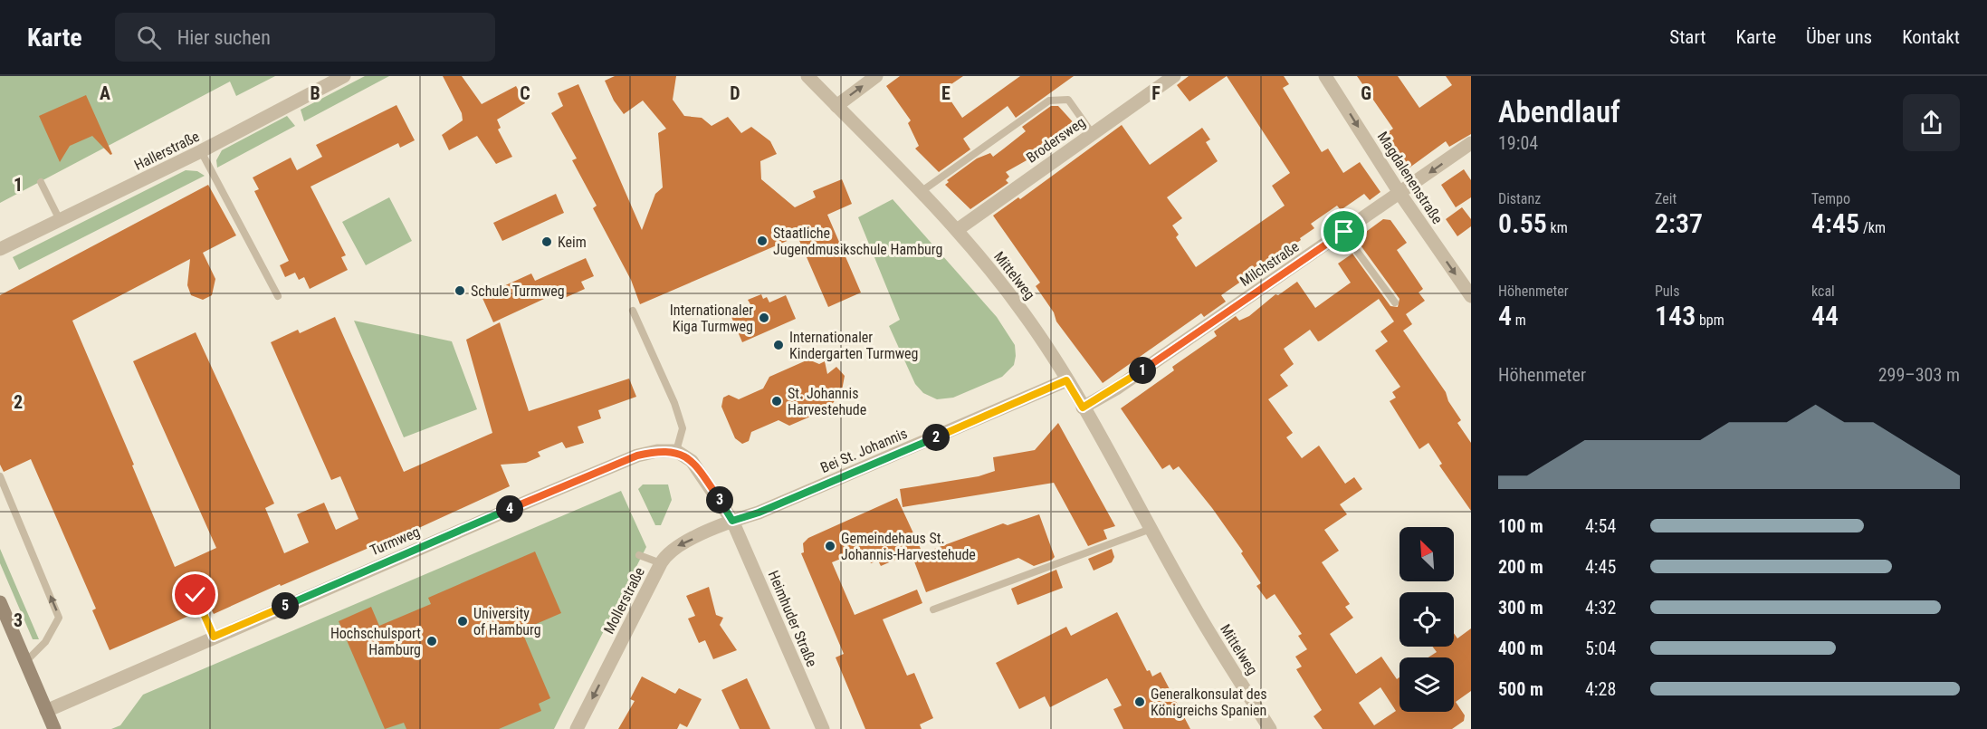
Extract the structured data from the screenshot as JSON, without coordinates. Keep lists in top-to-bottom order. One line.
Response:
{"streets":{"street":["Brodersweg","Hallerstraße","Magdalenenstraße","Milchstraße","Mittelweg","Bei St. Johannis","Turmweg","Mollerstraße","Heimhuder Straße"]},"crossings":[["Brodersweg","Mittelweg"],["Magdalenenstraße","Milchstraße"],["Milchstraße","Mittelweg"],["Mittelweg","Bei St. Johannis"],["Bei St. Johannis","Mollerstraße"],["Bei St. Johannis","Heimhuder Straße"],["Mollerstraße","Heimhuder Straße"]],"one_way":["Magdalenenstraße","Mollerstraße"],"places":["Staatliche Jugendmusikschule Hamburg","Keim","Schule Turmweg","Internationaler Kiga Turmweg","Internationaler Kindergarten Turmweg","St. Johannis Harvestehude","Gemeindehaus St. Johannis-Harvestehude","University of Hamburg","Hochschulsport Hamburg","Generalkonsulat des Königreichs Spanien"],"north":"top left","page":{"header":"Karte","search":"Hier suchen","nav":["Start","Karte","Über uns","Kontakt"],"heading":["Abendlauf","19:04"],"stats":[["Distanz","0.55 km"],["Zeit","2:37"],["Tempo","4:45 /km"],["Höhenmeter","4 m"],["Puls","143 bpm"],["kcal","44"]],"chart":["Höhenmeter","299–303 m"],"pins":["1","2","3","4","5"],"list":[{"name":"100 m","note":"4:54"},{"name":"200 m","note":"4:45"},{"name":"300 m","note":"4:32"},{"name":"400 m","note":"5:04"},{"name":"500 m","note":"4:28"}]},"grid":{"columns":["A","B","C","D","E","F","G"],"rows":["1","2","3"]}}
